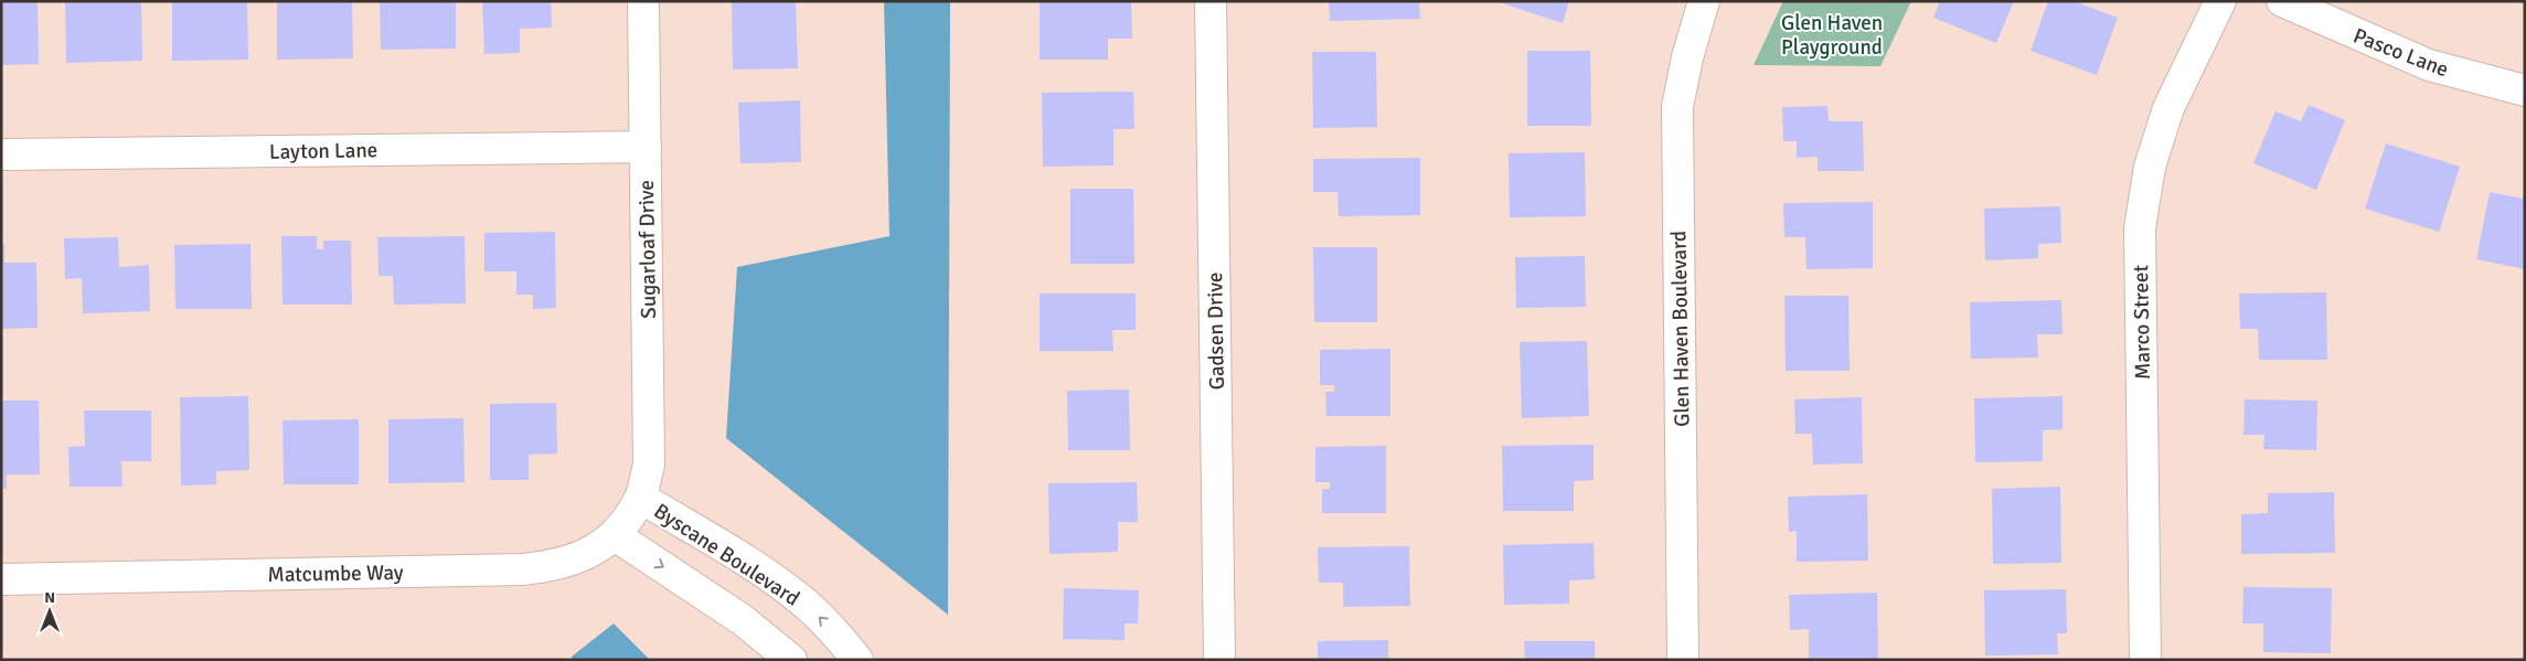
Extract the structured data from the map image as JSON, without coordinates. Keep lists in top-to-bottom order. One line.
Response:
{"streets":{"street":["Pasco Lane","Layton Lane","Sugarloaf Drive","Marco Street","Glen Haven Boulevard","Gadsen Drive","Byscane Boulevard","Matcumbe Way"]},"crossings":[["Layton Lane","Sugarloaf Drive"],["Sugarloaf Drive","Byscane Boulevard"],["Sugarloaf Drive","Matcumbe Way"],["Byscane Boulevard","Matcumbe Way"]],"parks":["Glen Haven Playground"],"north":"top"}
